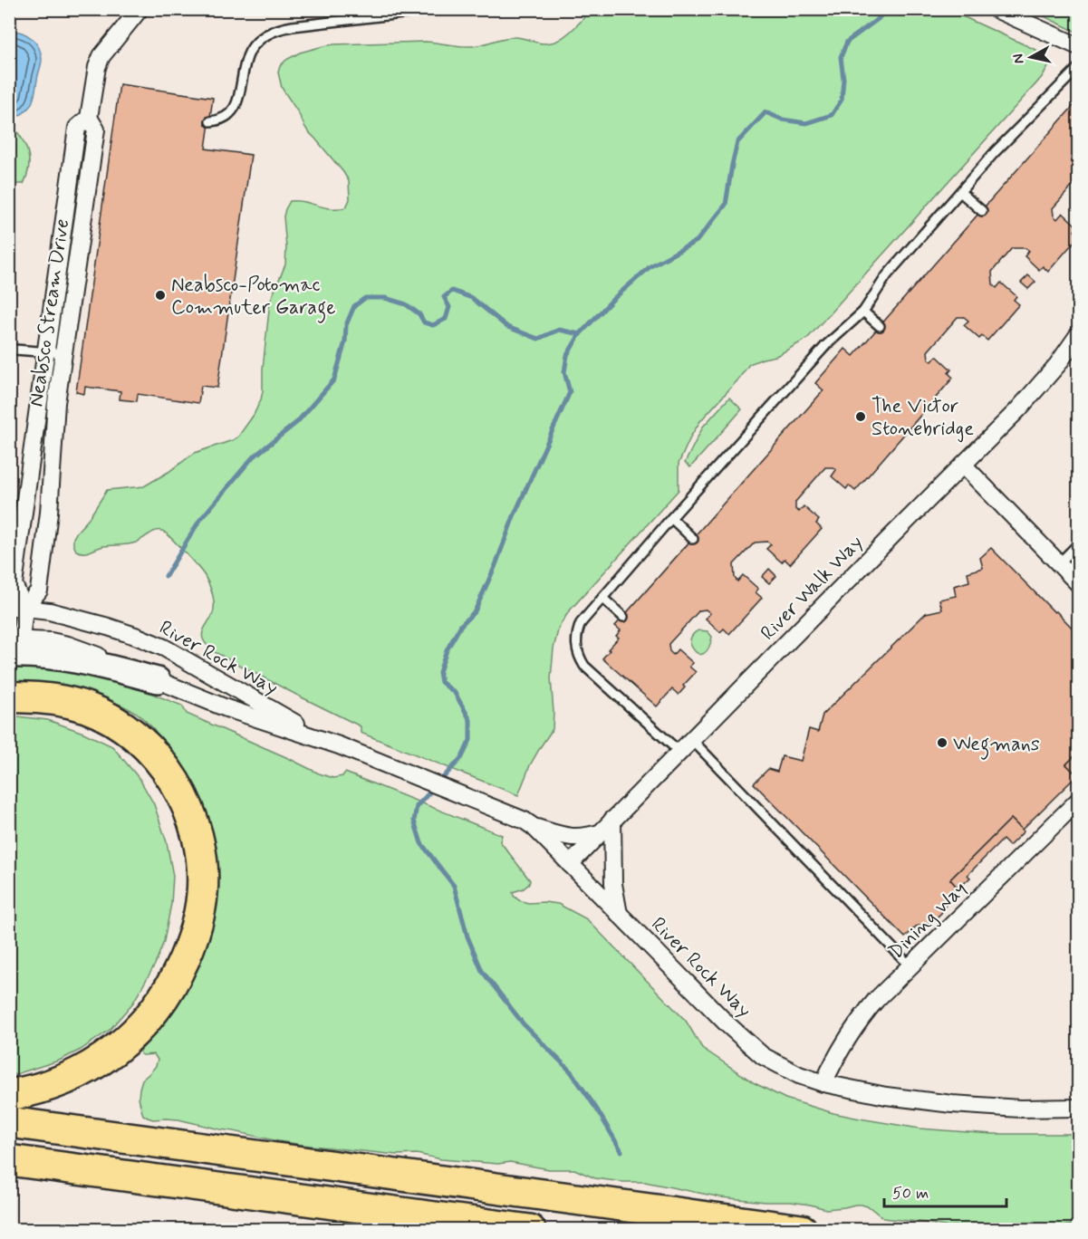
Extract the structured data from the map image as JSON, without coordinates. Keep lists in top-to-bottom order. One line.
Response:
{"streets":{"street":["Neabsco Stream Drive","River Walk Way","River Rock Way","Dining Way"]},"crossings":[["Neabsco Stream Drive","River Rock Way"],["River Walk Way","River Rock Way"],["River Rock Way","Dining Way"]],"places":["Neabsco-Potomac Commuter Garage","The Victor Stonebridge","Wegmans"],"scale_bar":"50 m","north":"left"}
